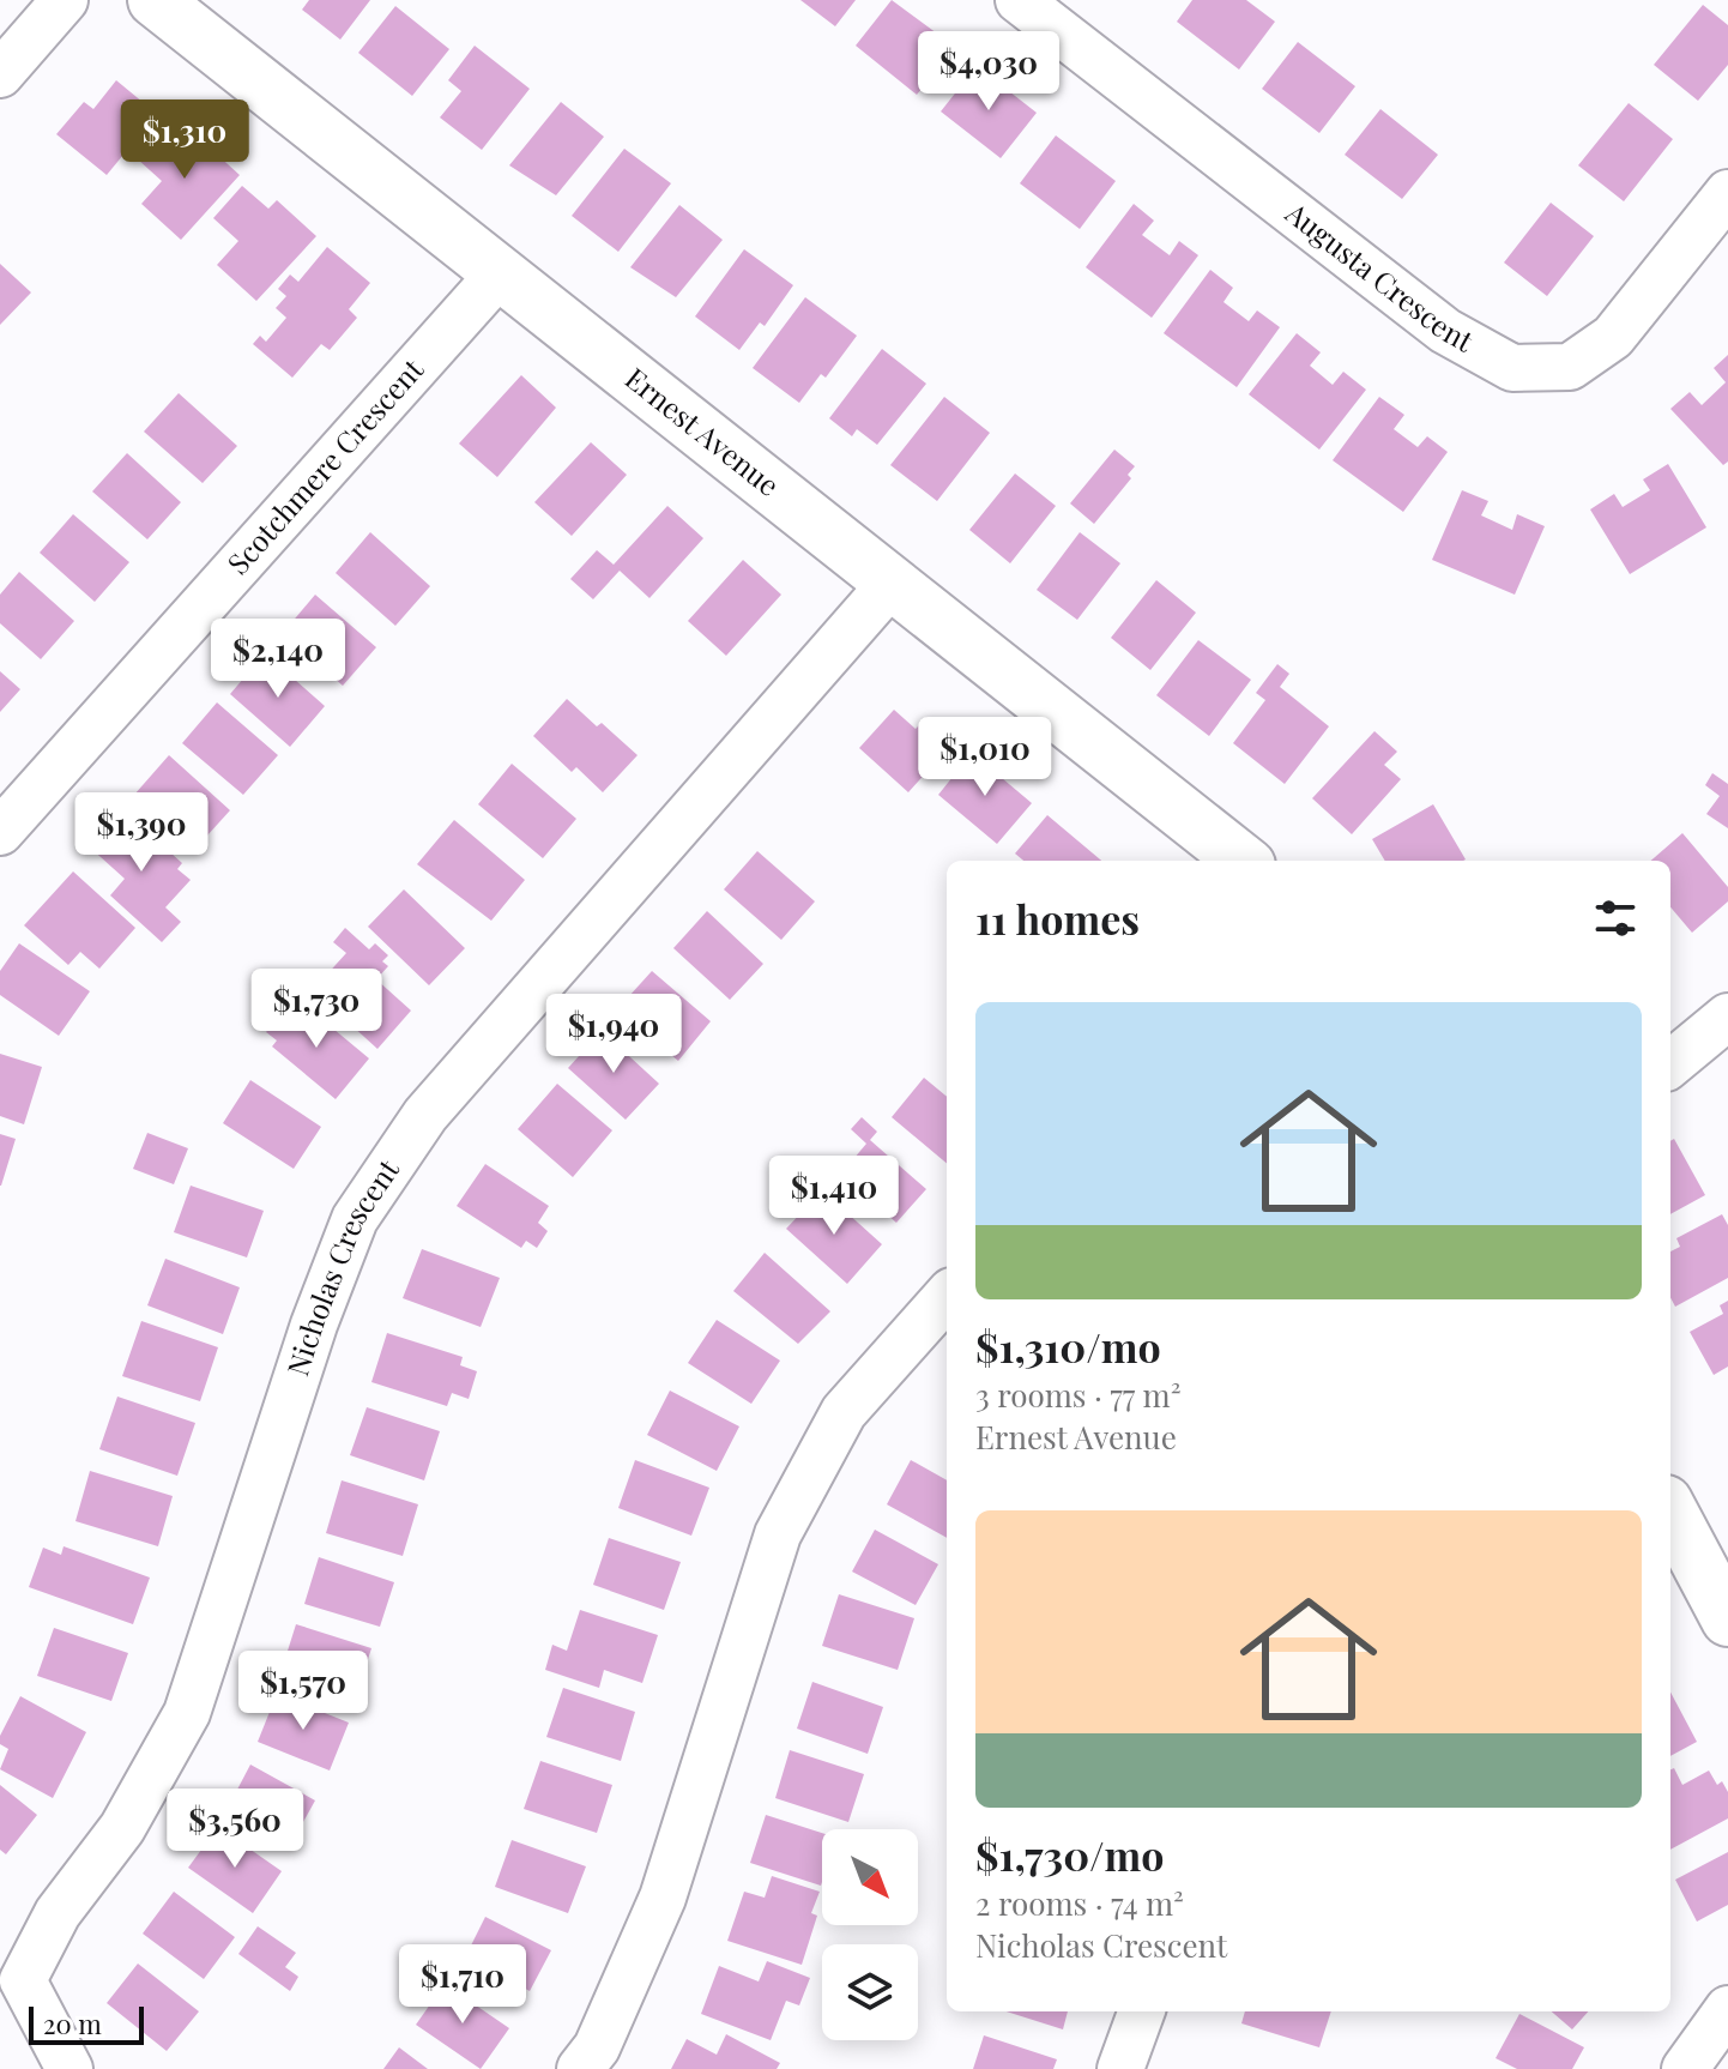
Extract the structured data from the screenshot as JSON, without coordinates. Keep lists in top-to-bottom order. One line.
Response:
{"streets":{"street":["Augusta Crescent","Ernest Avenue","Scotchmere Crescent","Nicholas Crescent"]},"crossings":[["Ernest Avenue","Scotchmere Crescent"],["Ernest Avenue","Nicholas Crescent"]],"scale_bar":"20 m","north":"bottom right","page":{"price":["$4,030","$1,310","$2,140","$1,010","$1,390","$1,730","$1,940","$1,410","$1,570","$3,560","$1,710"],"heading":"11 homes","list":[{"name":"$1,310/mo","note":"3 rooms · 77 m² · Ernest Avenue"},{"name":"$1,730/mo","note":"2 rooms · 74 m² · Nicholas Crescent"}],"scale":"20 m"}}
